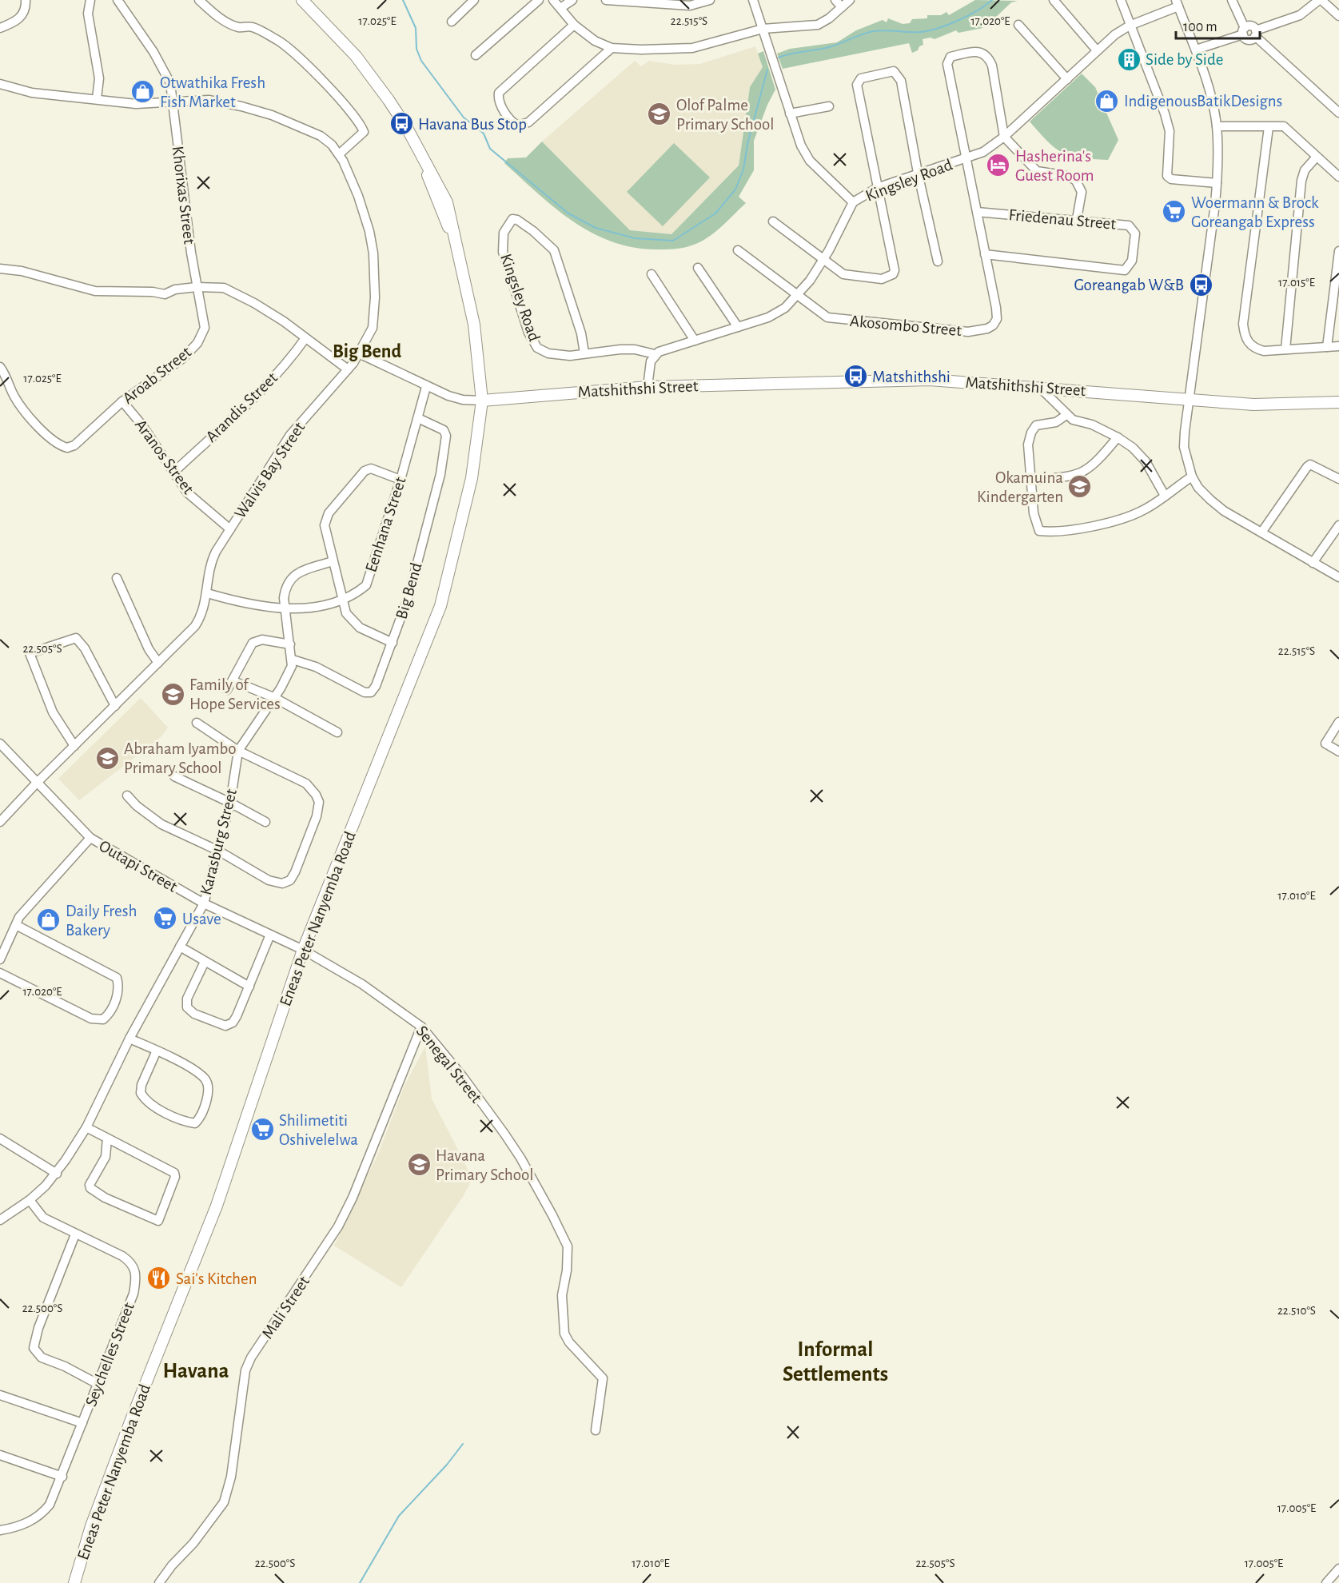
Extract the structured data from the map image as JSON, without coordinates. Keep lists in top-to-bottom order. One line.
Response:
{"streets":{"main road":["Matshithshi Street","Eneas Peter Nanyemba Road"],"street":["Kingsley Road","Khorixas Street","Friedenau Street","Akosombo Street","Aroab Street","Arandis Street","Aranos Street","Walvis Bay Street","Eenhana Street","Big Bend","Karasburg Street","Outapi Street","Senegal Street","Mali Street","Seychelles Street"]},"crossings":[["Kingsley Road","Akosombo Street"],["Khorixas Street","Aroab Street"],["Khorixas Street","Walvis Bay Street"],["Friedenau Street","Akosombo Street"],["Aroab Street","Aranos Street"],["Matshithshi Street","Eneas Peter Nanyemba Road"],["Arandis Street","Aranos Street"],["Aranos Street","Walvis Bay Street"],["Walvis Bay Street","Eenhana Street"],["Walvis Bay Street","Outapi Street"],["Eenhana Street","Big Bend"],["Big Bend","Karasburg Street"],["Karasburg Street","Outapi Street"],["Karasburg Street","Seychelles Street"],["Outapi Street","Eneas Peter Nanyemba Road"],["Outapi Street","Senegal Street"],["Eneas Peter Nanyemba Road","Senegal Street"],["Senegal Street","Mali Street"]],"districts":["Big Bend","Informal Settlements","Havana"],"places":{"building":["Side by Side"],"shop":["Otwathika Fresh Fish Market","IndigenousBatikDesigns","Daily Fresh Bakery"],"school or university":["Olof Palme Primary School","Okamuina Kindergarten","Family of Hope Services","Abraham Iyambo Primary School","Havana Primary School"],"bus stop":["Havana Bus Stop","Goreangab W&B","Matshithshi"],"hotel":["Hasherina's Guest Room"],"supermarket":["Woermann & Brock Goreangab Express","Usave","Shilimetiti Oshivelelwa"],"restaurant":["Sai's Kitchen"]},"scale_bar":"100 m","coordinates":["17.025°E","22.515°S","17.020°E","17.015°E","22.505°S","17.010°E","22.500°S","22.510°S","17.005°E"]}
